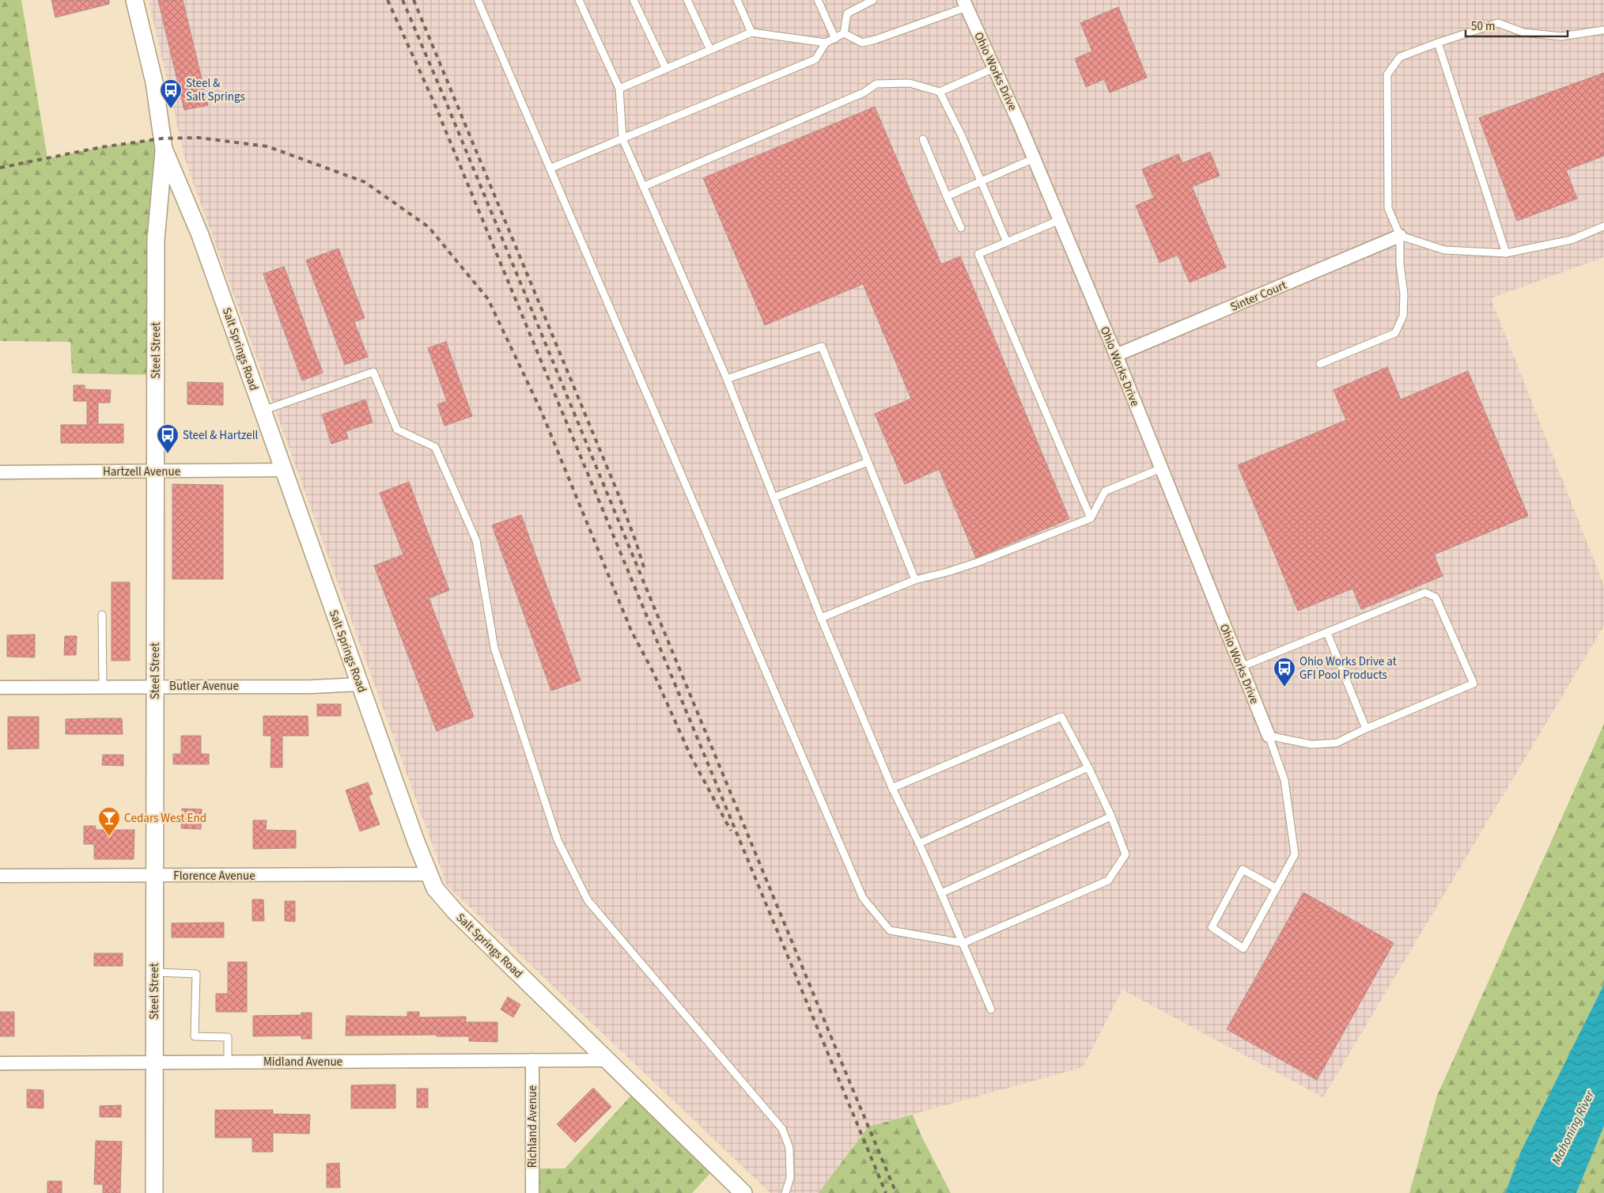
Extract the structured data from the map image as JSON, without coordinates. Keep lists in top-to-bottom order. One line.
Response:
{"streets":{"street":["Ohio Works Drive","Sinter Court","Salt Springs Road","Steel Street","Hartzell Avenue","Butler Avenue","Florence Avenue","Midland Avenue","Richland Avenue"]},"crossings":[["Ohio Works Drive","Sinter Court"],["Salt Springs Road","Steel Street"],["Salt Springs Road","Hartzell Avenue"],["Salt Springs Road","Butler Avenue"],["Salt Springs Road","Florence Avenue"],["Salt Springs Road","Midland Avenue"],["Steel Street","Hartzell Avenue"],["Steel Street","Butler Avenue"],["Steel Street","Florence Avenue"],["Steel Street","Midland Avenue"],["Midland Avenue","Richland Avenue"]],"water":["Mahoning River"],"places":{"bus stop":["Steel & Salt Springs","Steel & Hartzell","Ohio Works Drive at GFI Pool Products"],"bar":["Cedars West End"]},"scale_bar":"50 m"}
